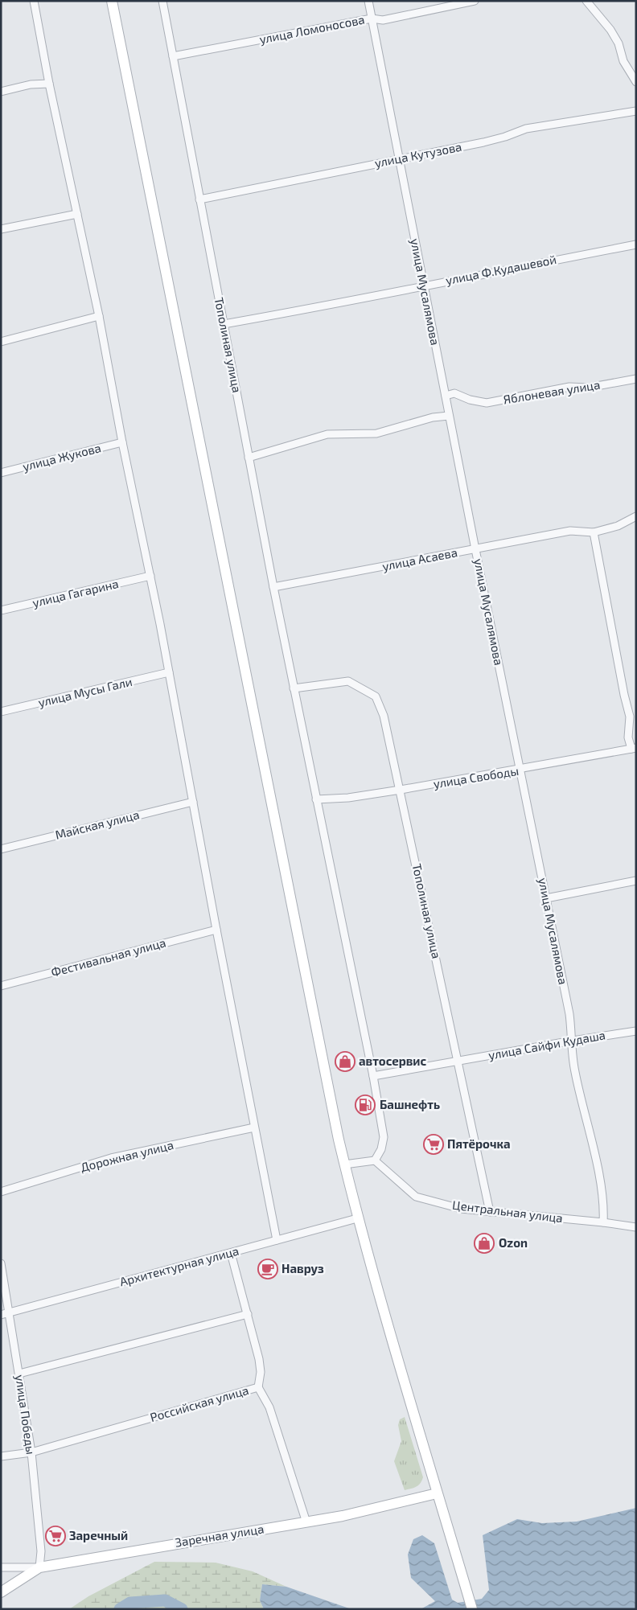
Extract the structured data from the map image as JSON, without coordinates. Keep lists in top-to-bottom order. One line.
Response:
{"streets":{"main road":["Заречная улица"],"street":["улица Ломоносова","улица Кутузова","улица Ф.Кудашевой","улица Мусалямова","Тополиная улица","Яблоневая улица","улица Жукова","улица Асаева","улица Гагарина","улица Мусы Гали","улица Свободы","Майская улица","Фестивальная улица","улица Сайфи Кудаша","Дорожная улица","Центральная улица","Архитектурная улица","Российская улица","улица Победы"]},"crossings":[["улица Ломоносова","улица Мусалямова"],["улица Ломоносова","Тополиная улица"],["улица Кутузова","улица Мусалямова"],["улица Кутузова","Тополиная улица"],["улица Ф.Кудашевой","улица Мусалямова"],["улица Ф.Кудашевой","Тополиная улица"],["улица Мусалямова","Яблоневая улица"],["улица Мусалямова","улица Асаева"],["улица Мусалямова","улица Свободы"],["улица Мусалямова","улица Сайфи Кудаша"],["улица Мусалямова","Центральная улица"],["Тополиная улица","улица Асаева"],["Тополиная улица","улица Свободы"],["Тополиная улица","улица Сайфи Кудаша"],["Тополиная улица","Центральная улица"],["Архитектурная улица","улица Победы"],["Российская улица","улица Победы"],["Российская улица","Заречная улица"],["улица Победы","Заречная улица"]],"places":{"shop":["автосервис","Ozon"],"fuel station":["Башнефть"],"supermarket":["Пятёрочка","Заречный"],"cafe":["Навруз"]}}
